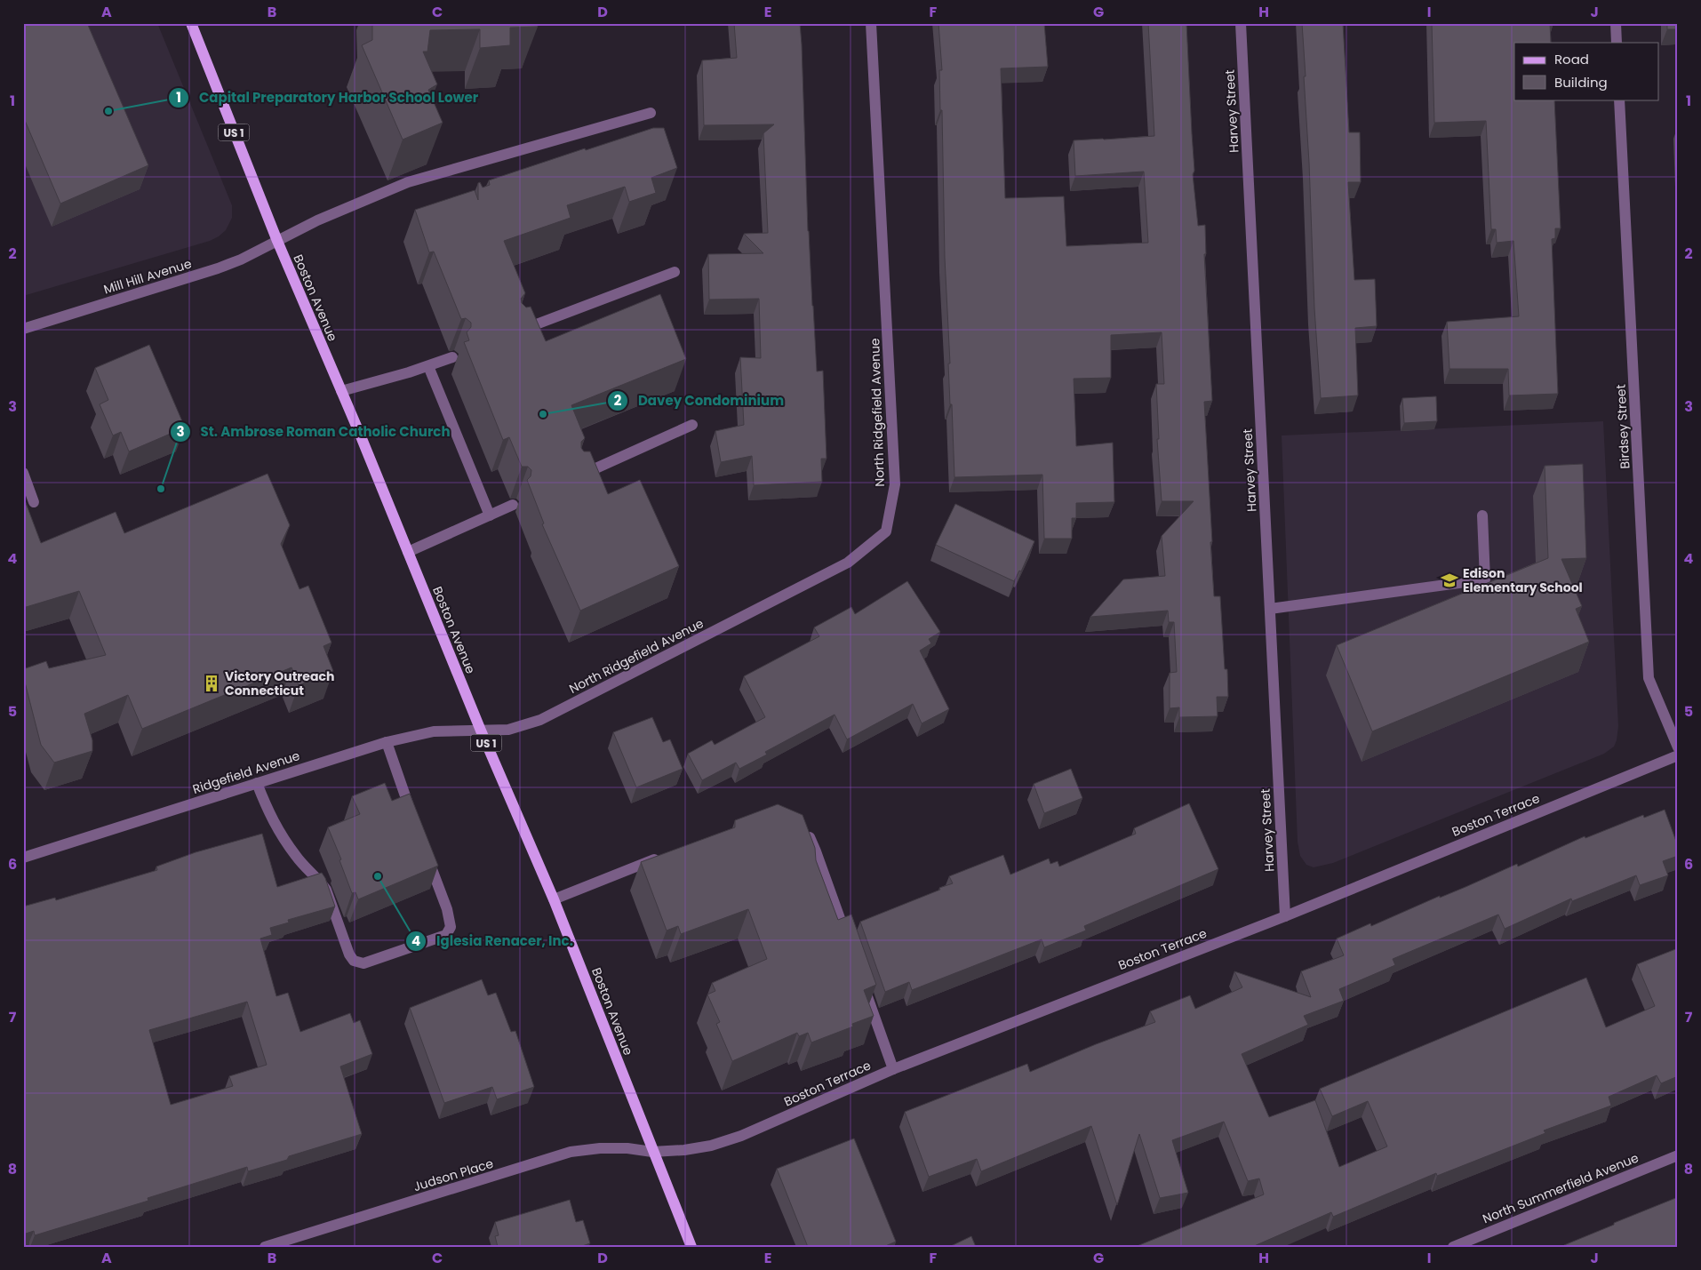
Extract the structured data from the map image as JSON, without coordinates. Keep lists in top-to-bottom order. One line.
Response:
{"streets":{"main road":["US 1","Boston Avenue"],"street":["Harvey Street","Mill Hill Avenue","North Ridgefield Avenue","Birdsey Street","Ridgefield Avenue","Boston Terrace","Judson Place","North Summerfield Avenue"]},"crossings":[["Harvey Street","Boston Terrace"],["Mill Hill Avenue","Boston Avenue"],["Boston Avenue","North Ridgefield Avenue"],["Boston Avenue","Ridgefield Avenue"],["Boston Avenue","Boston Terrace"],["Boston Avenue","Judson Place"],["North Ridgefield Avenue","Ridgefield Avenue"],["Boston Terrace","Judson Place"]],"places":{"other":["Capital Preparatory Harbor School Lower","Davey Condominium","St. Ambrose Roman Catholic Church","Iglesia Renacer, Inc."],"school or university":["Edison Elementary School"],"building":["Victory Outreach Connecticut"]},"legend":["Road","Building"],"grid":{"columns":["A","B","C","D","E","F","G","H","I","J"],"rows":["1","2","3","4","5","6","7","8"]}}
